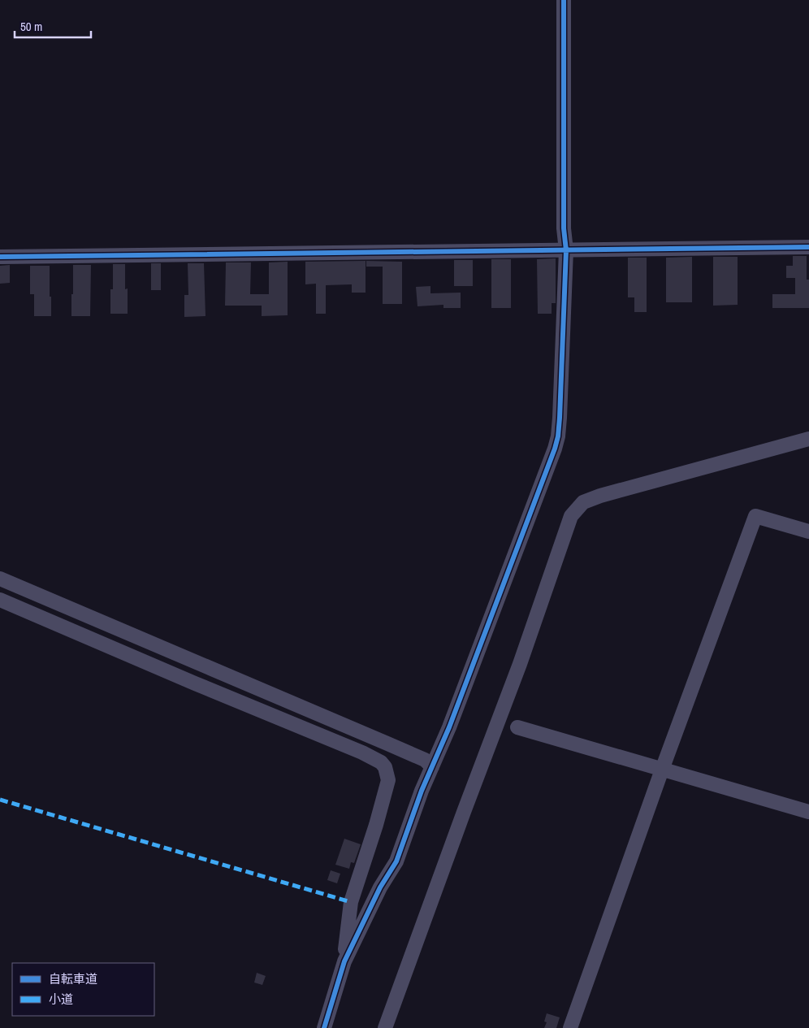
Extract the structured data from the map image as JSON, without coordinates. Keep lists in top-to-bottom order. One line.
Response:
{"legend":["自転車道","小道"],"scale_bar":"50 m"}
